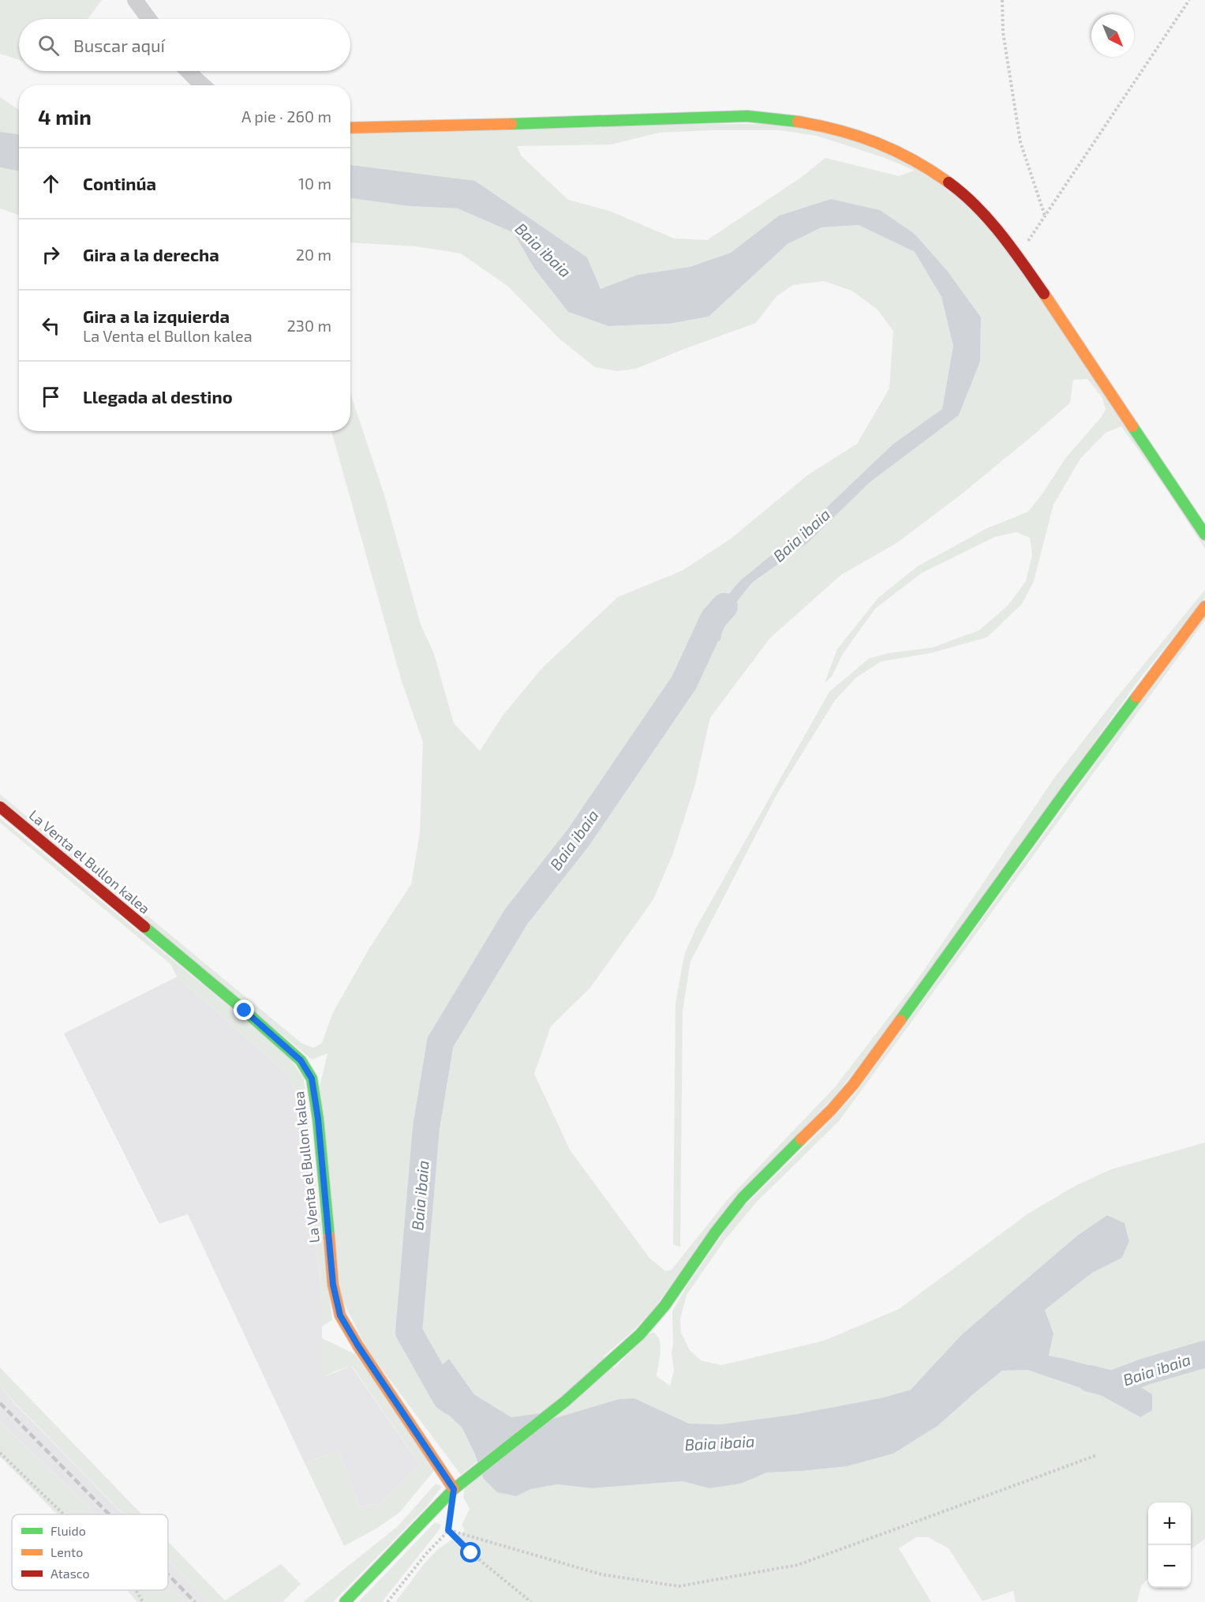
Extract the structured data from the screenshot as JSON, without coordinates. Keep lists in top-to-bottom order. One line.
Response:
{"streets":{"street":["La Venta el Bullon kalea"]},"water":["Baia ibaia"],"legend":["Fluido","Lento","Atasco"],"north":"bottom right","page":{"search":"Buscar aquí","heading":["4 min","A pie · 260 m"],"list":[["Continúa","10 m"],["Gira a la derecha","20 m"],["Gira a la izquierda","La Venta el Bullon kalea","230 m"],"Llegada al destino"],"map_buttons":["+","−"]}}
